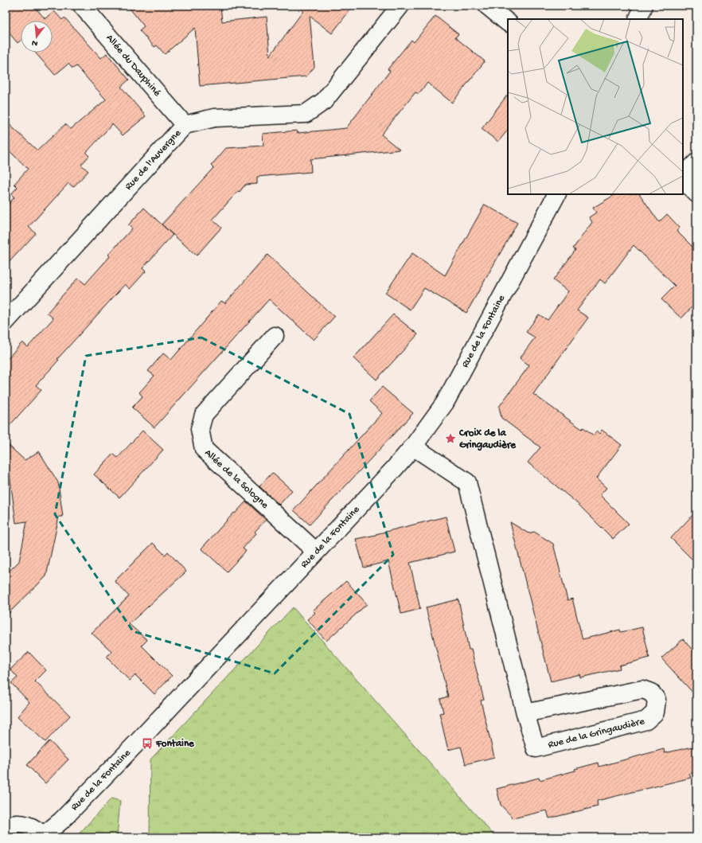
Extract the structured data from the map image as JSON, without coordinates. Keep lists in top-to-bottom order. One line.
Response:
{"streets":{"street":["Allée du Dauphiné","Rue de l'Auvergne","Rue de la Fontaine","Allée de la Sologne","Rue de la Gringaudière"]},"crossings":[["Allée du Dauphiné","Rue de l'Auvergne"],["Rue de la Fontaine","Allée de la Sologne"],["Rue de la Fontaine","Rue de la Gringaudière"]],"places":{"place":["Croix de la Gringaudière"],"bus stop":["Fontaine"]},"north":"bottom"}
